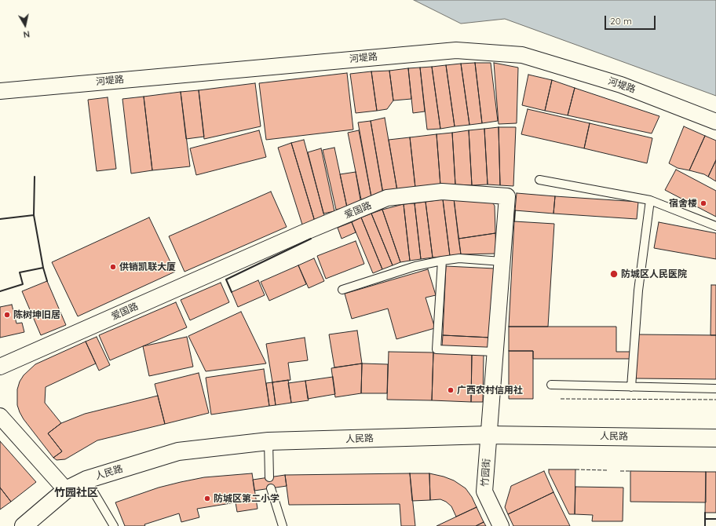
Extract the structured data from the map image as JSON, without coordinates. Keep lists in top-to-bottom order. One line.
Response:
{"streets":{"main road":["人民路"],"street":["河堤路","爱国路","竹园街"]},"crossings":[["爱国路","人民路"],["爱国路","竹园街"],["人民路","竹园街"]],"districts":["竹园社区"],"places":["宿舍楼","供销凯联大厦","防城区人民医院","陈树坤旧居","广西农村信用社","防城区第二小学"],"scale_bar":"20 m","north":"bottom"}
